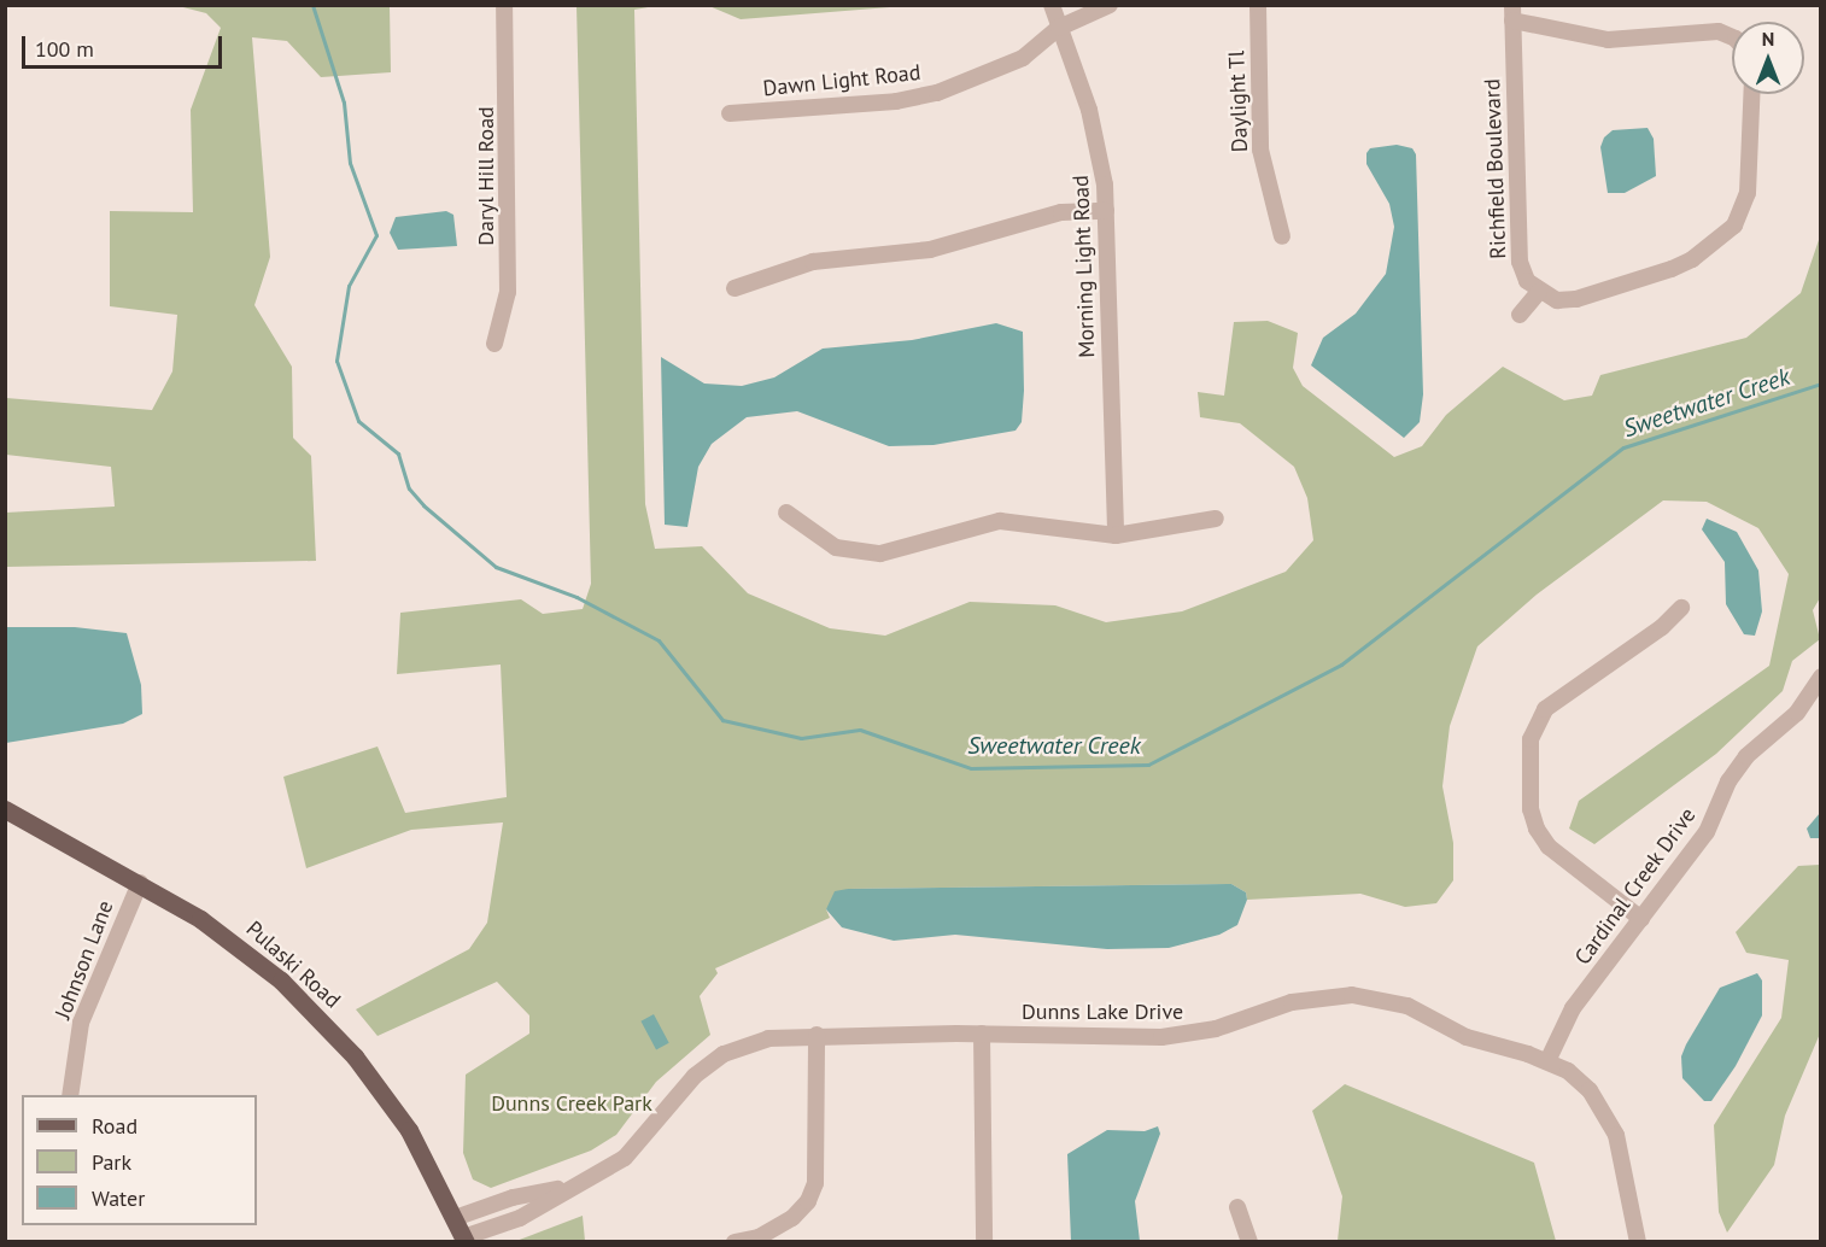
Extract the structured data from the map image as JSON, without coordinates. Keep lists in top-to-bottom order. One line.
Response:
{"streets":{"main road":["Pulaski Road"],"street":["Dawn Light Road","Daylight Tl","Richfield Boulevard","Daryl Hill Road","Morning Light Road","Cardinal Creek Drive","Johnson Lane","Dunns Lake Drive"]},"crossings":[["Dawn Light Road","Morning Light Road"],["Cardinal Creek Drive","Dunns Lake Drive"],["Johnson Lane","Pulaski Road"]],"water":["Sweetwater Creek"],"parks":["Dunns Creek Park"],"legend":["Road","Park","Water"],"scale_bar":"100 m","north":"top"}
